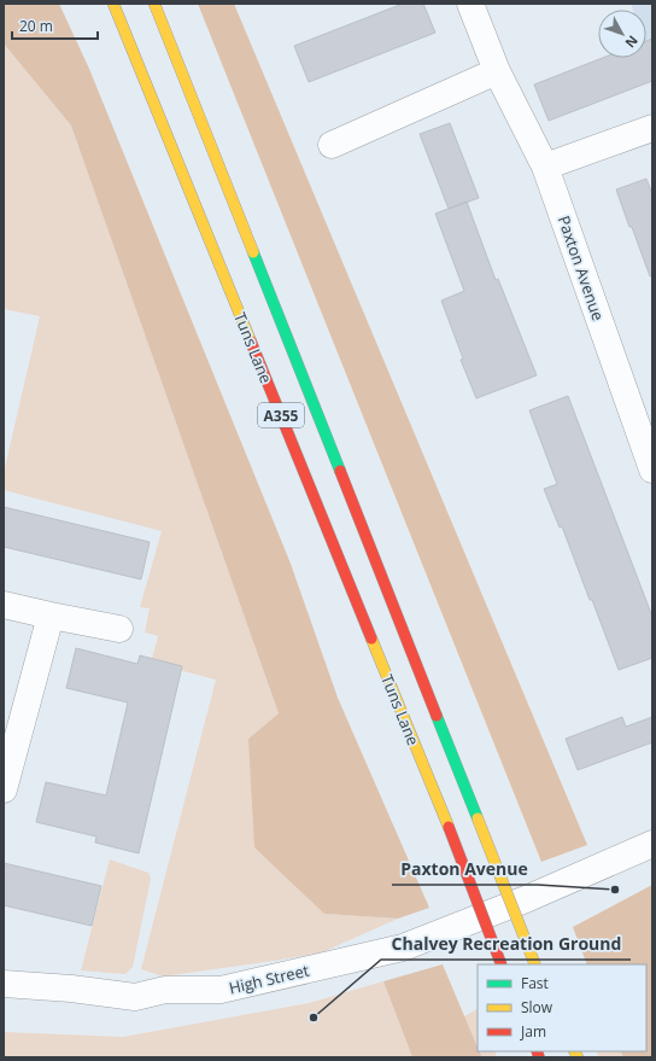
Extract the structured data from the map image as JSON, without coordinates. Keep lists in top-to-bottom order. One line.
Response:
{"streets":{"main road":["Tuns Lane","A355"],"street":["Paxton Avenue","High Street"]},"places":["Paxton Avenue","Chalvey Recreation Ground"],"legend":["Fast","Slow","Jam"],"scale_bar":"20 m","north":"bottom right"}
